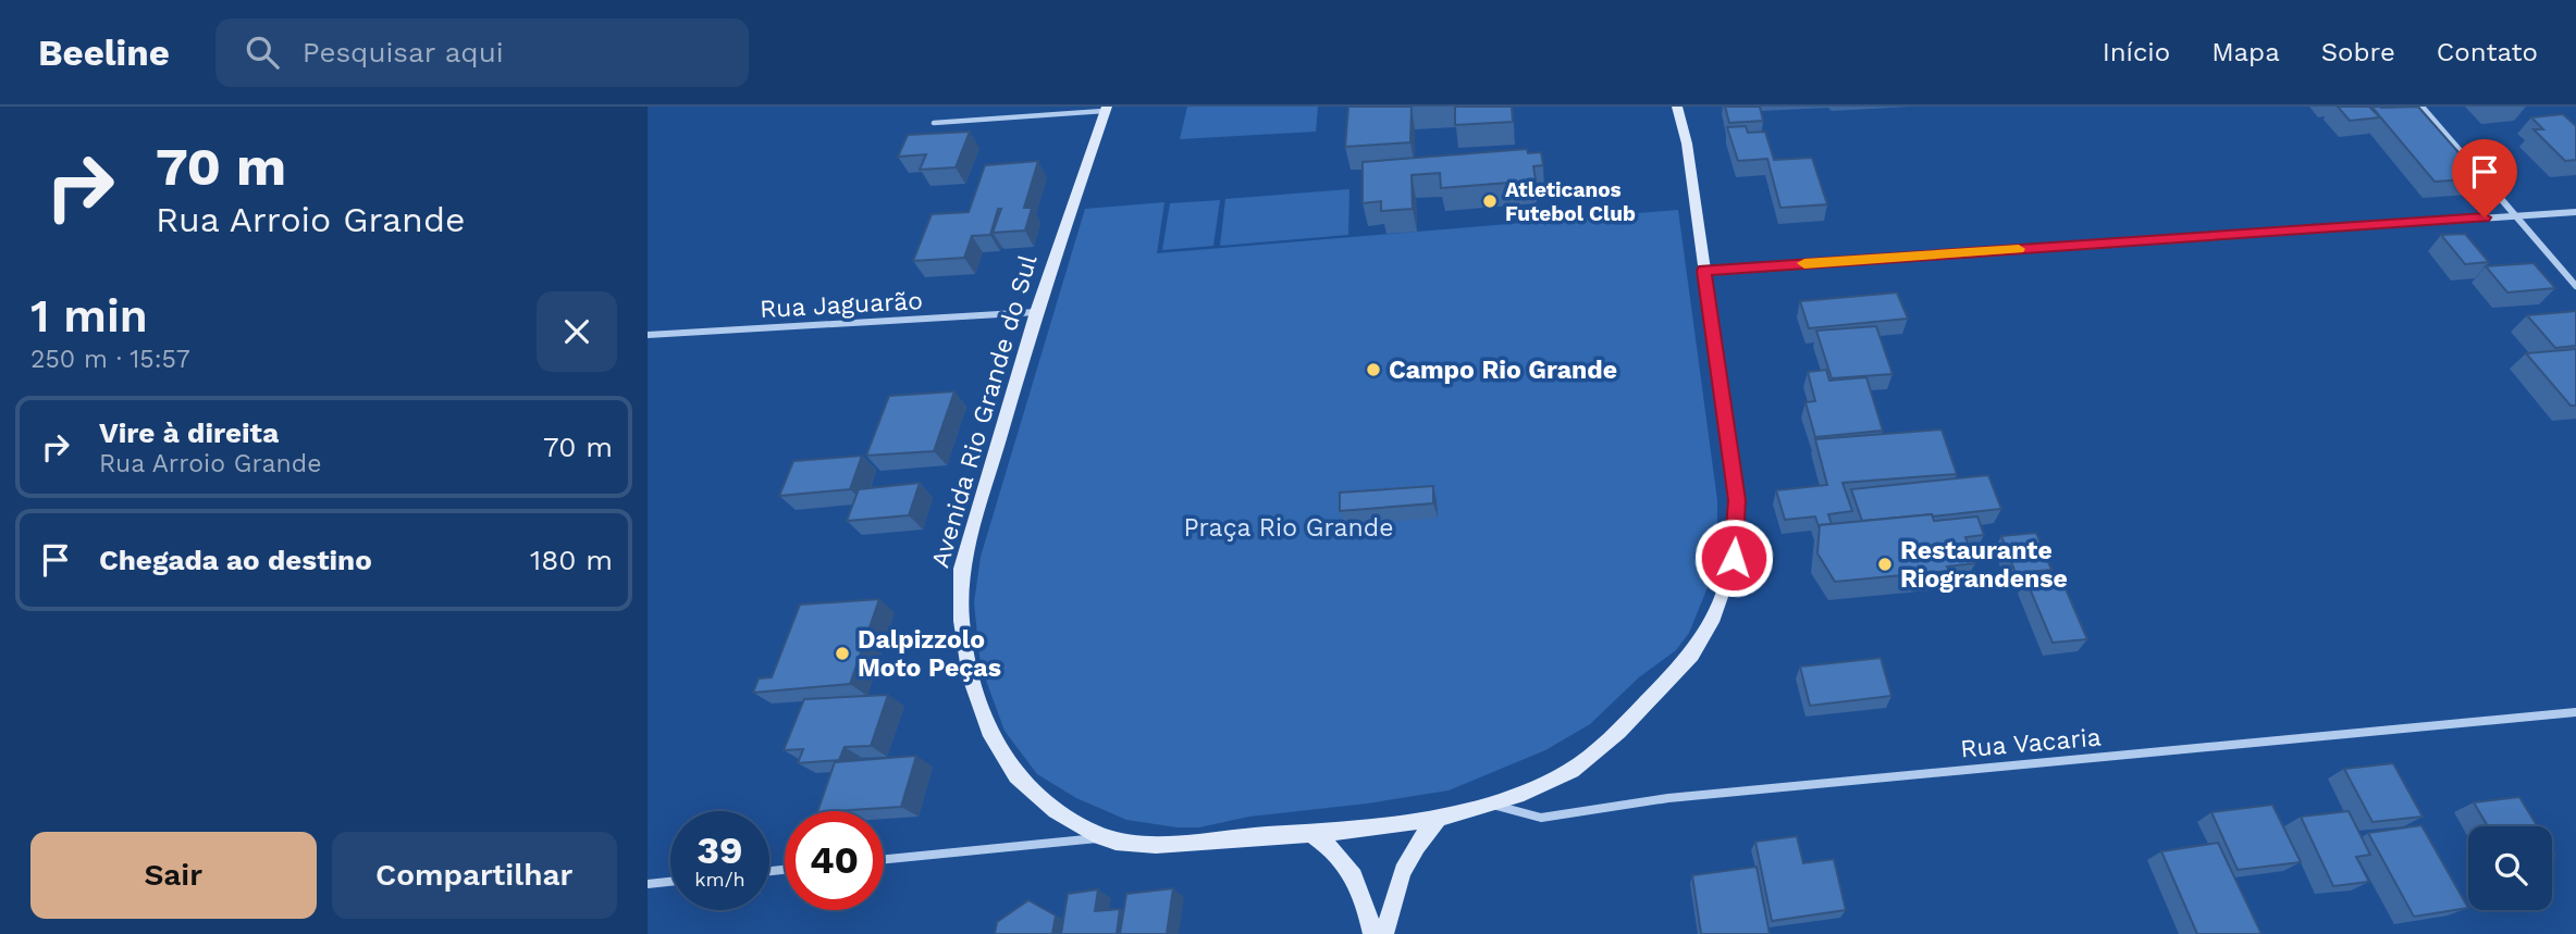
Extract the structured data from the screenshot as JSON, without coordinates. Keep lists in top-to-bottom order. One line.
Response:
{"streets":{"street":["Rua Jaguarão","Avenida Rio Grande do Sul","Rua Vacaria"]},"crossings":[["Rua Jaguarão","Avenida Rio Grande do Sul"],["Avenida Rio Grande do Sul","Rua Vacaria"]],"parks":["Praça Rio Grande"],"places":["Atleticanos Futebol Club","Campo Rio Grande","Restaurante Riograndense","Dalpizzolo Moto Peças"],"page":{"header":"Beeline","search":"Pesquisar aqui","nav":["Início","Mapa","Sobre","Contato"],"turn":["70 m","Rua Arroio Grande"],"heading":["1 min","250 m · 15:57"],"list":[{"name":"Vire à direita","note":"Rua Arroio Grande","value":"70 m"},{"name":"Chegada ao destino","value":"180 m"}],"speed":"39 km/h","limit":"40","buttons":["Sair","Compartilhar"]}}
